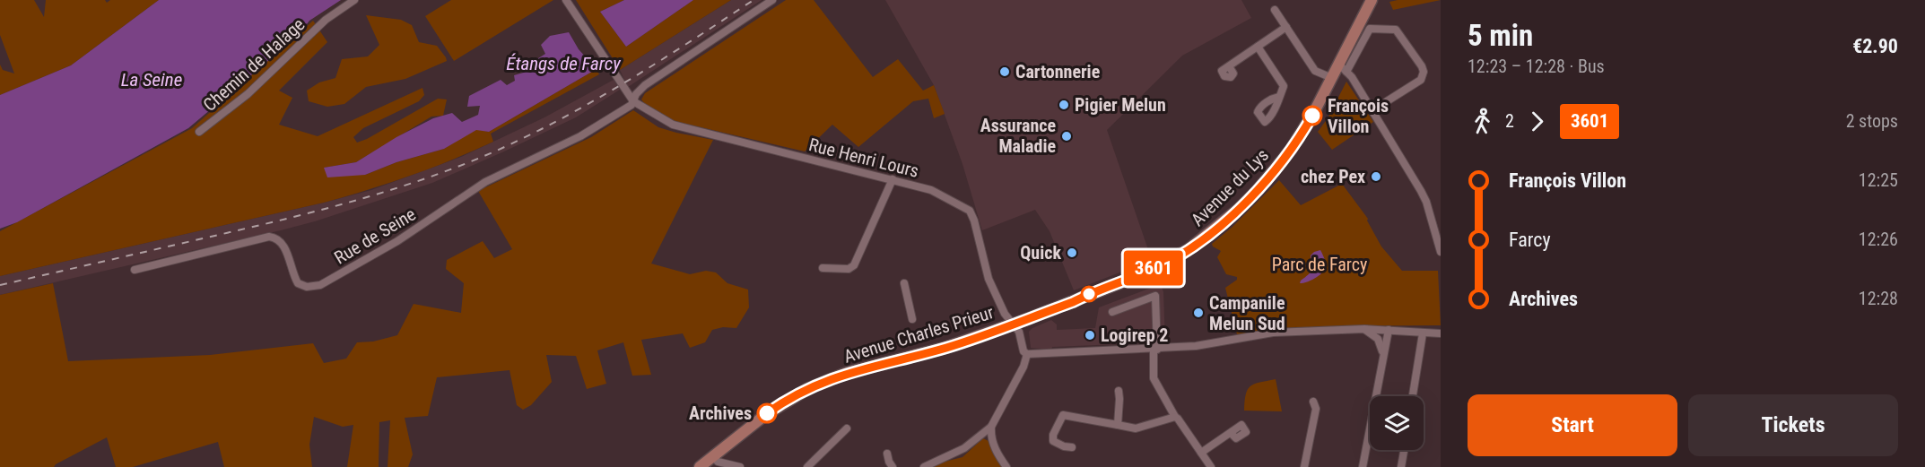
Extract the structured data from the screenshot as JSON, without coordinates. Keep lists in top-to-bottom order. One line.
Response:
{"streets":{"main road":["Avenue du Lys","Avenue Charles Prieur"],"street":["Chemin de Halage","Rue Henri Lours","Rue de Seine"]},"crossings":[["Rue Henri Lours","Avenue du Lys"],["Rue Henri Lours","Rue de Seine"],["Rue Henri Lours","Avenue Charles Prieur"],["Avenue du Lys","Avenue Charles Prieur"]],"water":["Étangs de Farcy","La Seine"],"parks":["Parc de Farcy"],"places":["Cartonnerie","Pigier Melun","François Villon","Assurance Maladie","chez Pex","Quick","Campanile Melun Sud","Logirep 2","Archives"],"lines":["bus line 3601"],"page":{"on_map":"3601","heading":["5 min","12:23 – 12:28 · Bus","€2.90"],"legs":["2","3601","2 stops"],"list":[{"name":"François Villon","value":"12:25"},{"name":"Farcy","value":"12:26"},{"name":"Archives","value":"12:28"}],"buttons":["Start","Tickets"]}}
